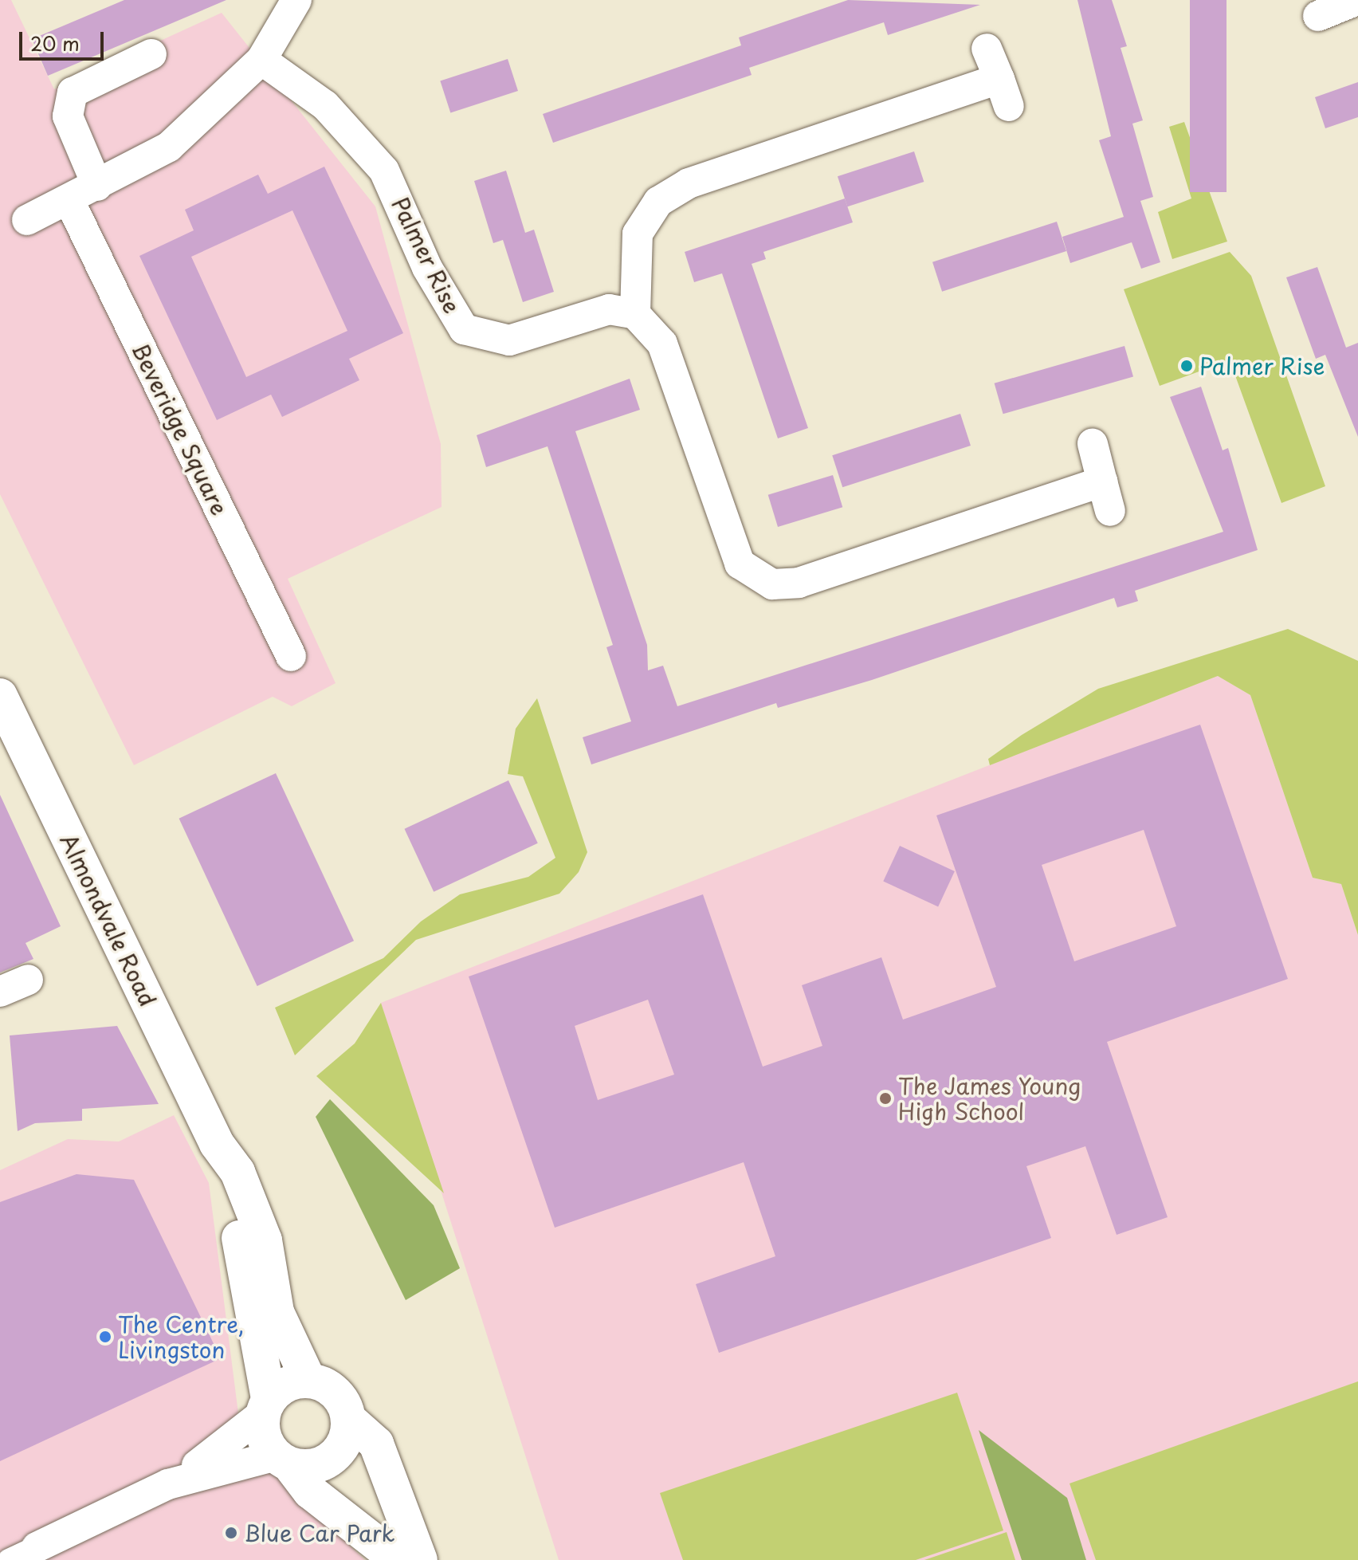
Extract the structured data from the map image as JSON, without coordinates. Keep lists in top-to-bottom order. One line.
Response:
{"streets":{"street":["Palmer Rise","Beveridge Square","Almondvale Road"]},"places":["Palmer Rise","The James Young High School","The Centre, Livingston","Blue Car Park"],"scale_bar":"20 m"}
